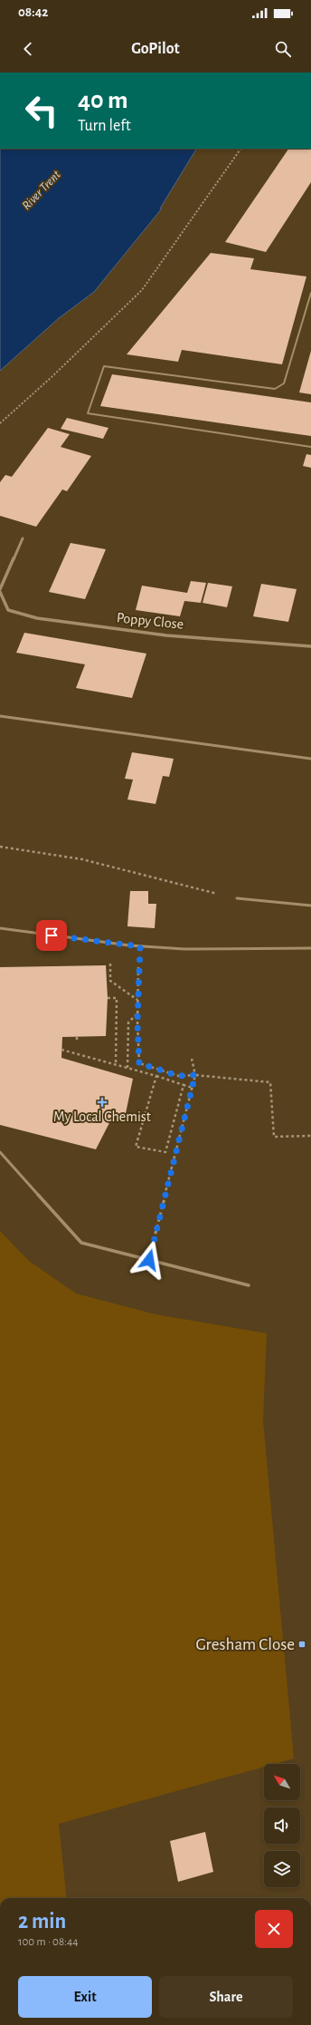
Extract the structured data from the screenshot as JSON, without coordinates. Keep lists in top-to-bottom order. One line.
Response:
{"streets":{"street":["Poppy Close"]},"water":["River Trent"],"places":{"health":["My Local Chemist"],"transit":["Gresham Close"]},"north":"top left","page":{"status":"08:42","header":"GoPilot","turn":["40 m","Turn left"],"heading":["2 min","100 m · 08:44"],"buttons":["Exit","Share"]}}
